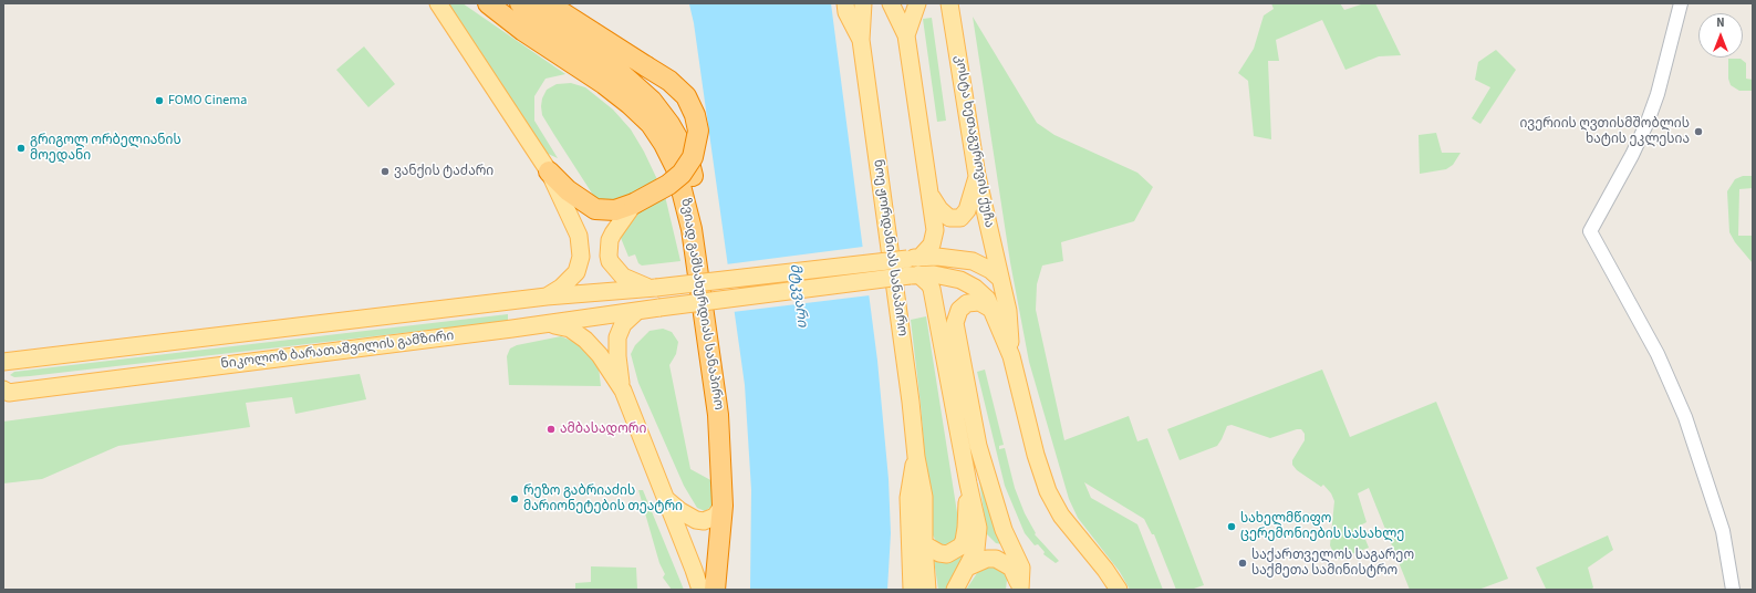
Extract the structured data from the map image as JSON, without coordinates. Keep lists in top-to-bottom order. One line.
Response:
{"streets":{"highway":["ზვიად გამსახურდიას სანაპირო"],"main road":["კოსტა ხეთაგუროვის ქუჩა","ნოე ჟორდანიას სანაპირო","ნიკოლოზ ბარათაშვილის გამზირი"]},"crossings":[["კოსტა ხეთაგუროვის ქუჩა","ნიკოლოზ ბარათაშვილის გამზირი"]],"water":["მტკვარი"],"places":["FOMO Cinema","ივერიის ღვთისმშობლის ხატის ეკლესია","გრიგოლ ორბელიანის მოედანი","ვანქის ტაძარი","ამბასადორი","რეზო გაბრიაძის მარიონეტების თეატრი","სახელმწიფო ცერემონიების სასახლე","საქართველოს საგარეო საქმეთა სამინისტრო"],"north":"top"}
